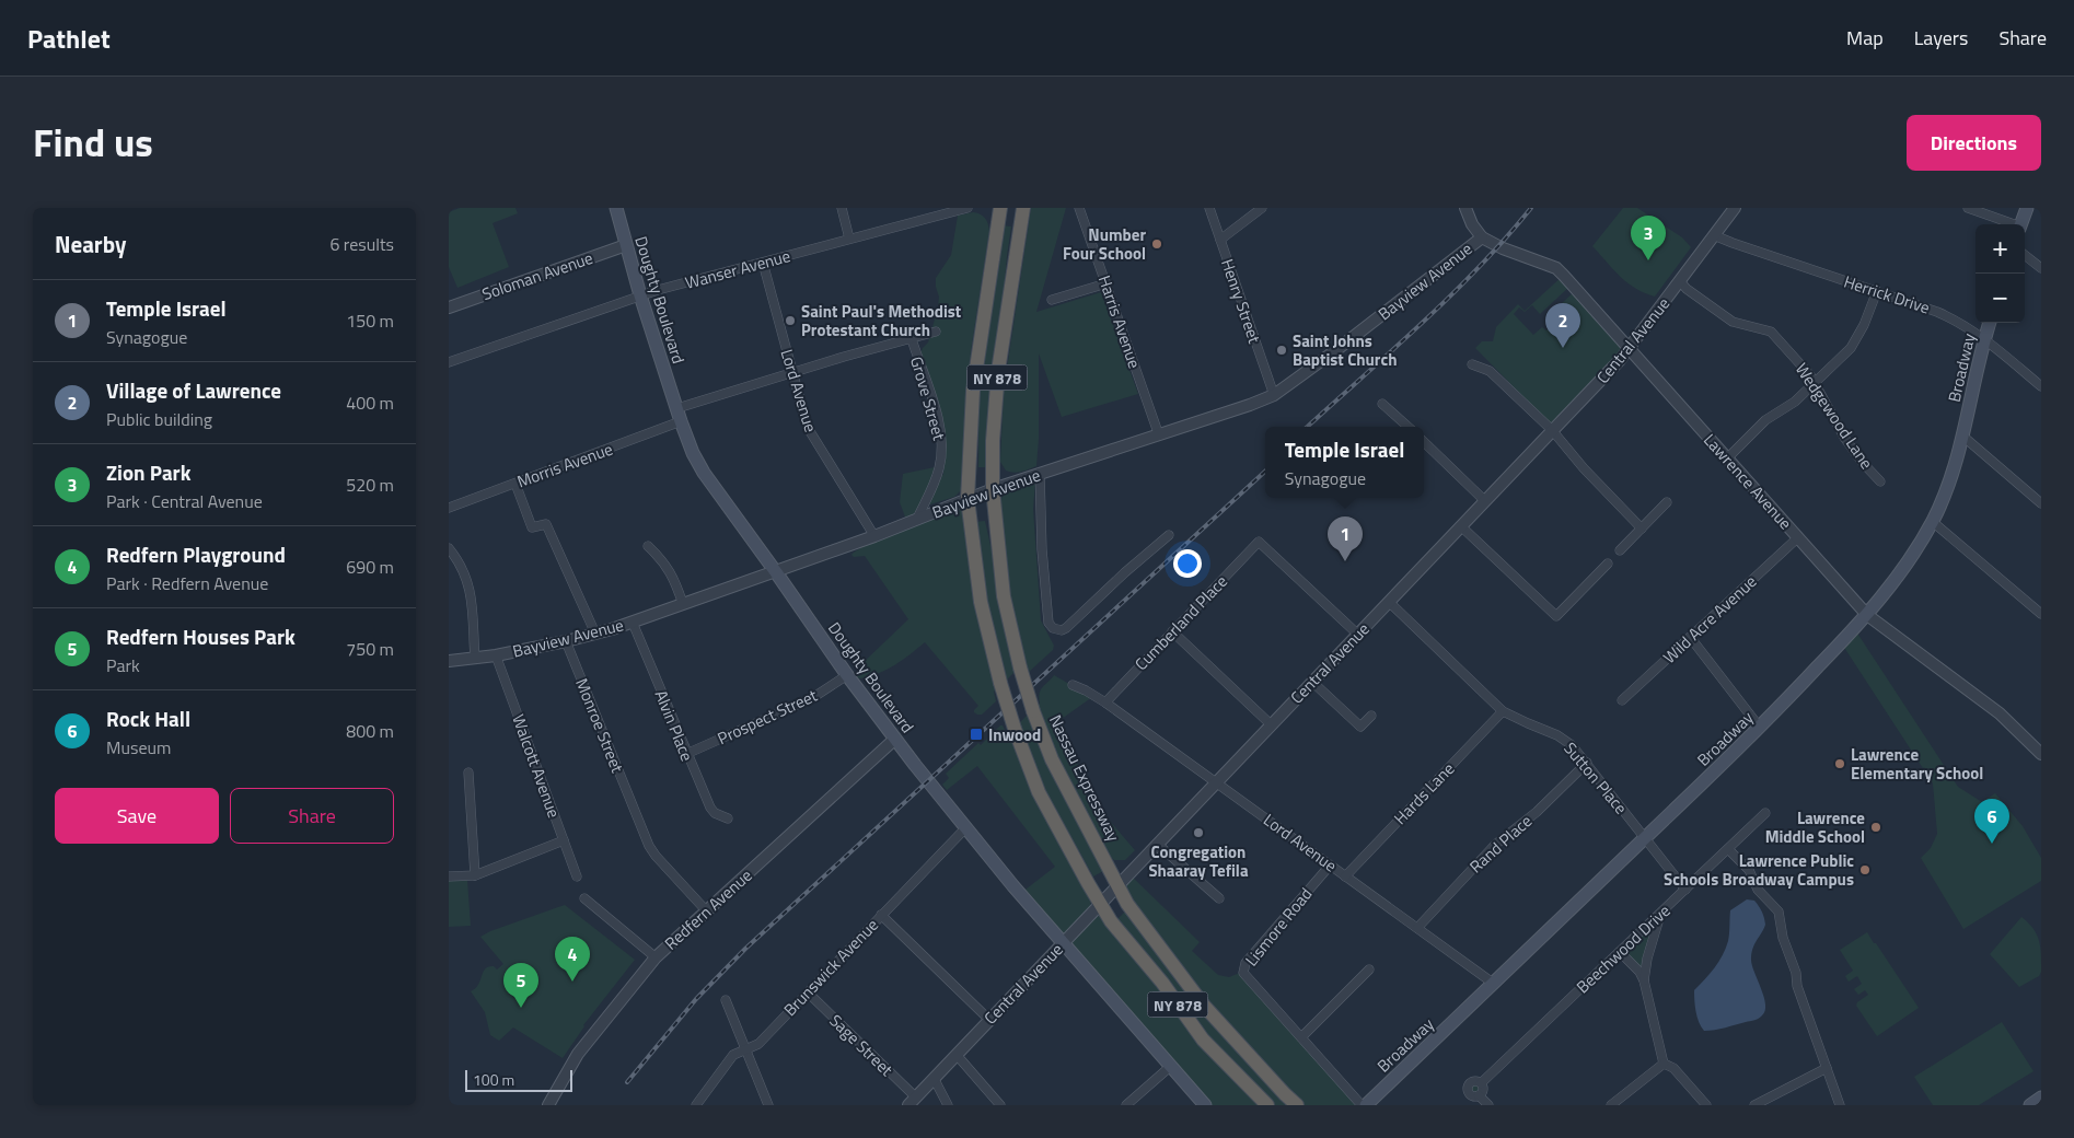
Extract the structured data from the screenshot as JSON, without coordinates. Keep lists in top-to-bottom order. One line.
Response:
{"streets":{"highway":["NY 878","Nassau Expressway"],"main road":["Doughty Boulevard","Broadway"],"street":["Wanser Avenue","Soloman Avenue","Bayview Avenue","Herrick Drive","Henry Street","Harris Avenue","Central Avenue","Lord Avenue","Grove Street","Wedgewood Lane","Morris Avenue","Lawrence Avenue","Wild Acre Avenue","Cumberland Place","Prospect Street","Monroe Street","Alvin Place","Walcott Avenue","Sutton Place","Hards Lane","Rand Place","Redfern Avenue","Lismore Road","Beechwood Drive","Brunswick Avenue","Sage Street"]},"crossings":[["Wanser Avenue","Doughty Boulevard"],["Wanser Avenue","Lord Avenue"],["Soloman Avenue","Doughty Boulevard"],["Bayview Avenue","Doughty Boulevard"],["Bayview Avenue","Henry Street"],["Bayview Avenue","Harris Avenue"],["Bayview Avenue","NY 878"],["Bayview Avenue","Lord Avenue"],["Bayview Avenue","Grove Street"],["Bayview Avenue","Lawrence Avenue"],["Bayview Avenue","Monroe Street"],["Bayview Avenue","Alvin Place"],["Bayview Avenue","Walcott Avenue"],["Bayview Avenue","Nassau Expressway"],["Herrick Drive","Central Avenue"],["Herrick Drive","Broadway"],["Doughty Boulevard","Central Avenue"],["Doughty Boulevard","Morris Avenue"],["Doughty Boulevard","Prospect Street"],["Doughty Boulevard","Redfern Avenue"],["Doughty Boulevard","Brunswick Avenue"],["Central Avenue","NY 878"],["Central Avenue","Lord Avenue"],["Central Avenue","Wedgewood Lane"],["Central Avenue","Lawrence Avenue"],["Central Avenue","Cumberland Place"],["Central Avenue","Nassau Expressway"],["Central Avenue","Sutton Place"],["Central Avenue","Sage Street"],["Broadway","Lord Avenue"],["Broadway","Lawrence Avenue"],["Broadway","Sutton Place"],["Lord Avenue","Cumberland Place"],["Lord Avenue","Hards Lane"],["Lord Avenue","Rand Place"],["Lord Avenue","Lismore Road"],["Lawrence Avenue","Wild Acre Avenue"],["Prospect Street","Alvin Place"],["Monroe Street","Redfern Avenue"],["Sutton Place","Hards Lane"],["Sutton Place","Rand Place"],["Sutton Place","Beechwood Drive"],["Brunswick Avenue","Sage Street"]],"places":{"other":["Number Four School","Saint Paul's Methodist Protestant Church","Saint Johns Baptist Church","Lawrence Elementary School","Lawrence Middle School","Congregation Shaaray Tefila","Lawrence Public Schools Broadway Campus"],"transit":["Inwood"]},"scale_bar":"100 m","page":{"header":"Pathlet","nav":["Map","Layers","Share"],"title":"Find us","buttons":["Directions",["Save","Share"]],"heading":["Nearby","6 results"],"pins":["3","2","1","6","4","5"],"map_buttons":["+","−"],"list":[{"mark":"1","name":"Temple Israel","note":"Synagogue","value":"150 m"},{"mark":"2","name":"Village of Lawrence","note":"Public building","value":"400 m"},{"mark":"3","name":"Zion Park","note":"Park · Central Avenue","value":"520 m"},{"mark":"4","name":"Redfern Playground","note":"Park · Redfern Avenue","value":"690 m"},{"mark":"5","name":"Redfern Houses Park","note":"Park","value":"750 m"},{"mark":"6","name":"Rock Hall","note":"Museum","value":"800 m"}],"popup":["Temple Israel","Synagogue"],"scale":"100 m"}}
